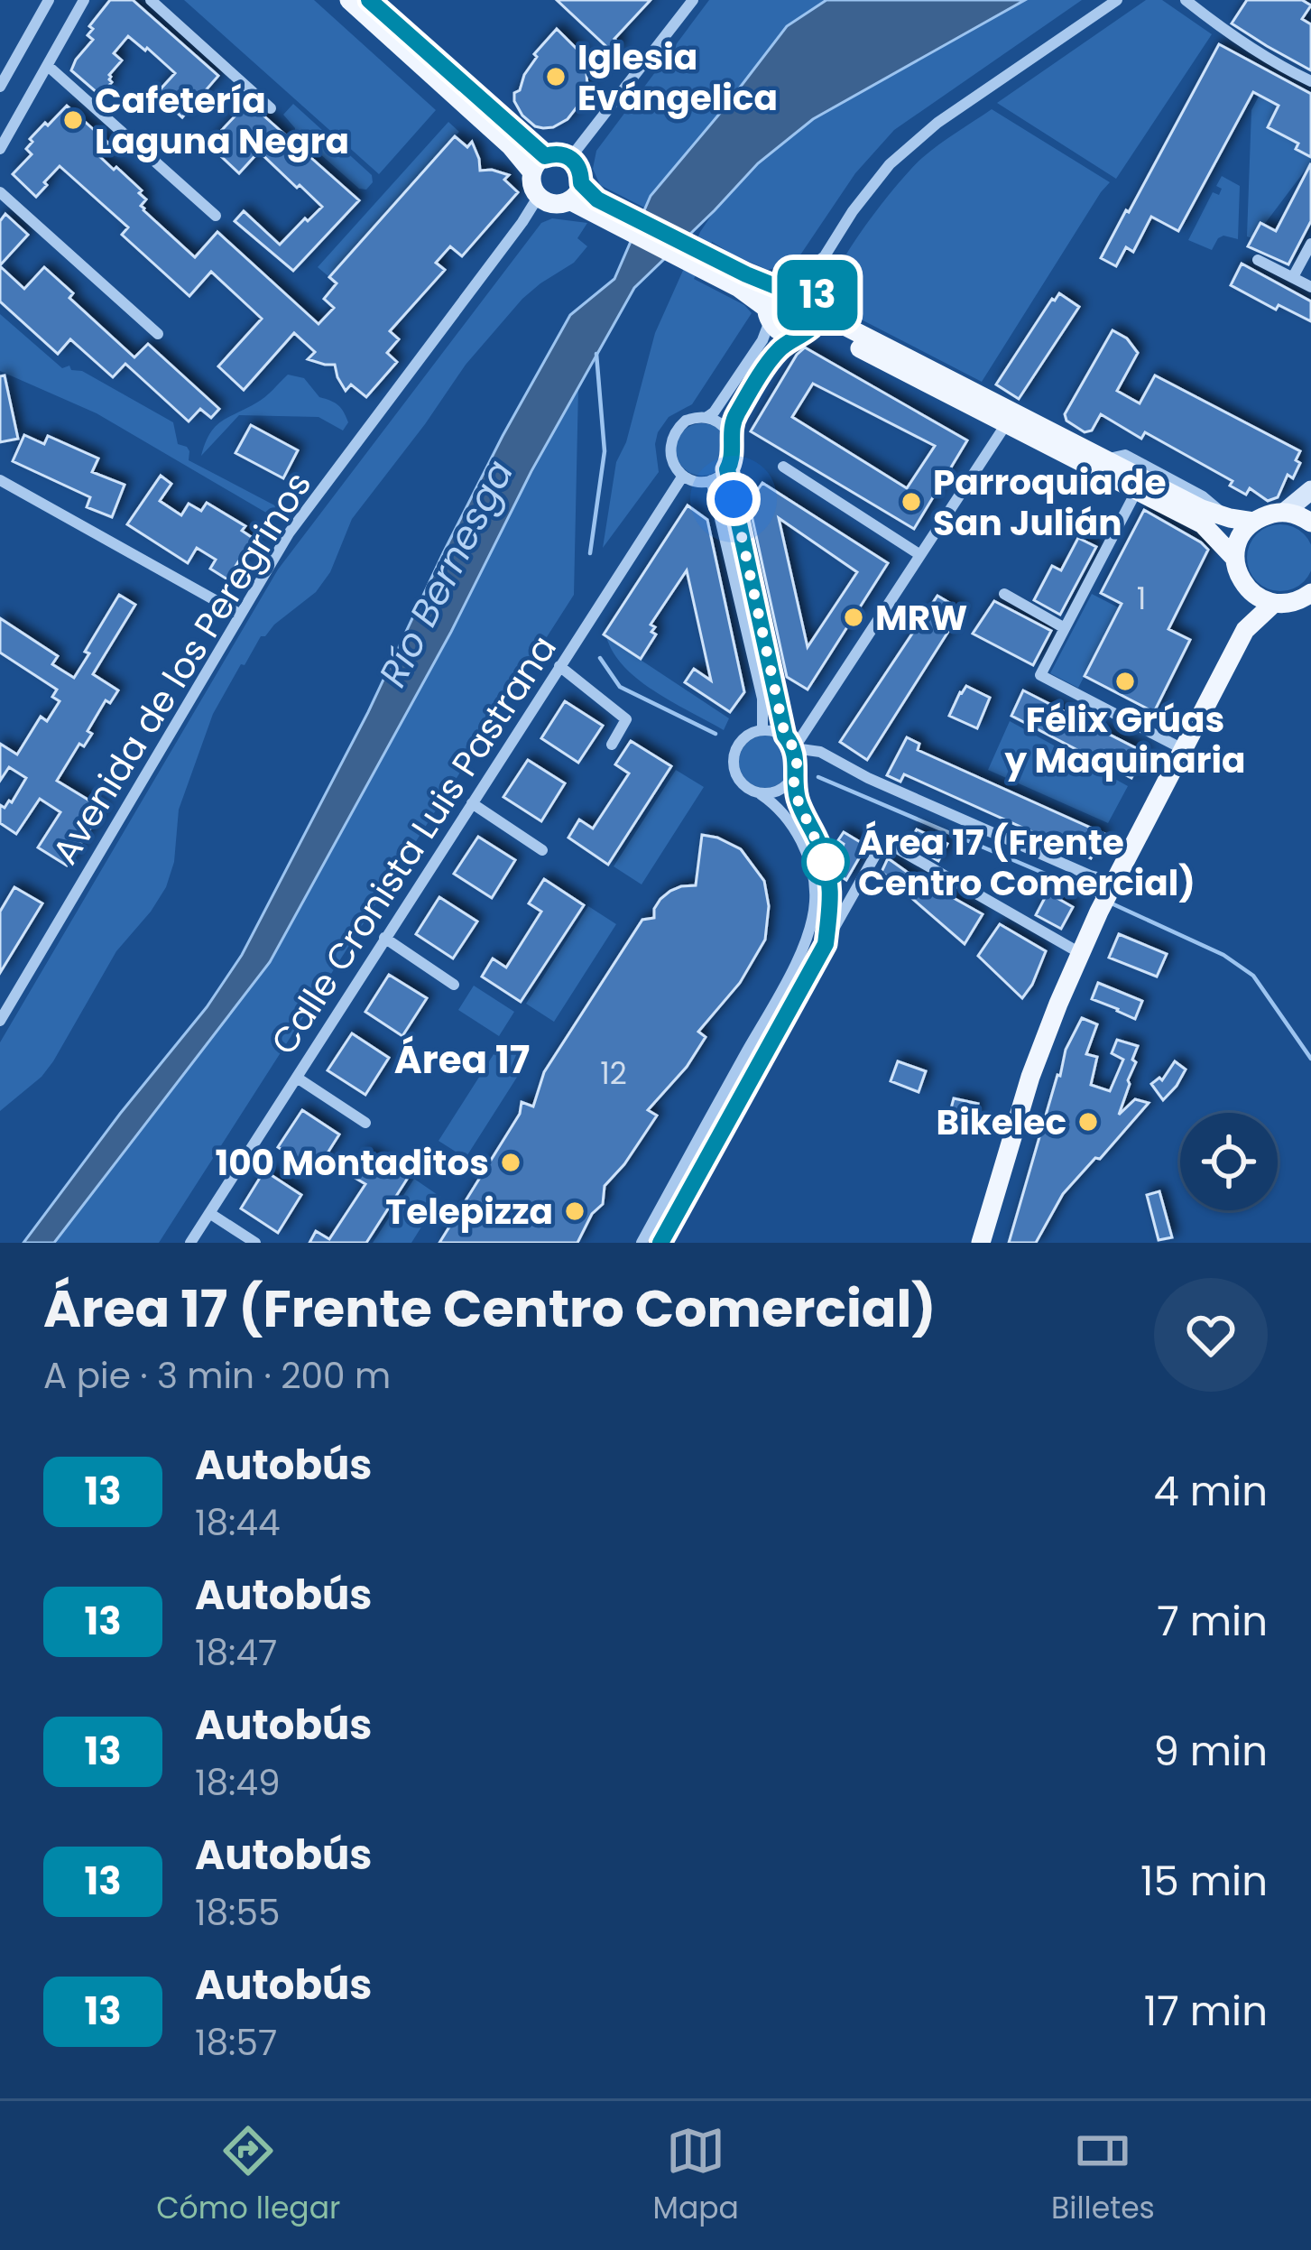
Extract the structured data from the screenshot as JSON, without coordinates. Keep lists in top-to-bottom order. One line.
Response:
{"streets":{"street":["Avenida de los Peregrinos","Calle Cronista Luis Pastrana"]},"districts":["Área 17"],"water":["Río Bernesga"],"places":["Iglesia Evángelica","Cafetería Laguna Negra","Parroquia de San Julián","MRW","Félix Grúas y Maquinaria","Área 17 (Frente Centro Comercial)","Bikelec","100 Montaditos","Telepizza"],"lines":["bus line 13"],"house_numbers":["1","12"],"page":{"on_map":"13","heading":["Área 17 (Frente Centro Comercial)","A pie · 3 min · 200 m"],"list":[{"mark":"13","name":"Autobús","note":"18:44","value":"4 min"},{"mark":"13","name":"Autobús","note":"18:47","value":"7 min"},{"mark":"13","name":"Autobús","note":"18:49","value":"9 min"},{"mark":"13","name":"Autobús","note":"18:55","value":"15 min"},{"mark":"13","name":"Autobús","note":"18:57","value":"17 min"}],"tabs":["Cómo llegar","Mapa","Billetes"]}}
